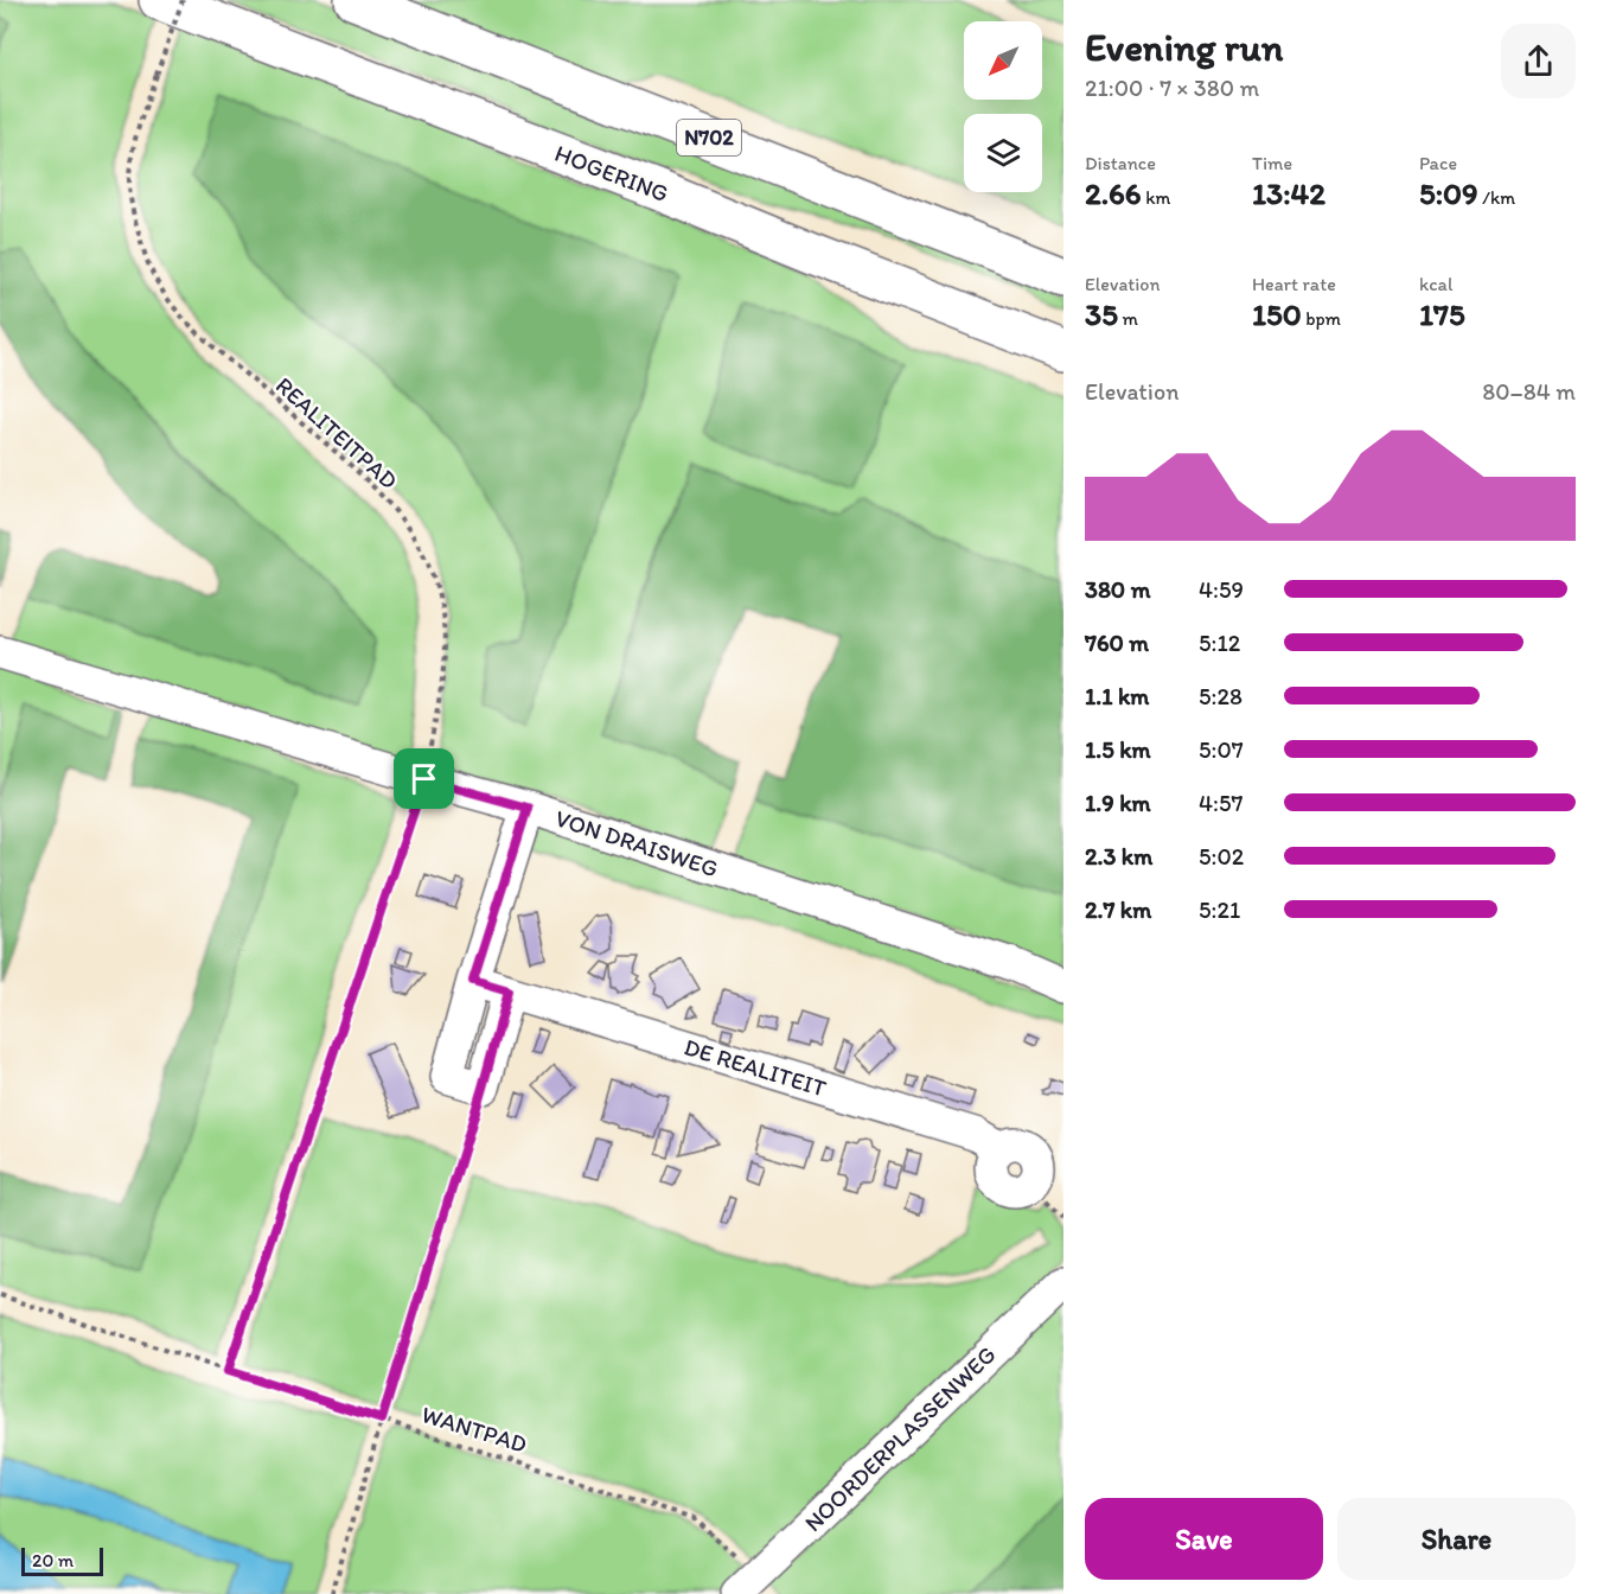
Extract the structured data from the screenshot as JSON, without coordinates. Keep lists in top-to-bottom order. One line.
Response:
{"streets":{"highway":["N702","HOGERING"],"street":["VON DRAISWEG","DE REALITEIT","NOORDERPLASSENWEG"],"path":["REALITEITPAD","WANTPAD"]},"crossings":[["REALITEITPAD","VON DRAISWEG"],["REALITEITPAD","WANTPAD"],["WANTPAD","NOORDERPLASSENWEG"]],"scale_bar":"20 m","north":"bottom left","page":{"heading":["Evening run","21:00 · 7 × 380 m"],"stats":[["Distance","2.66 km"],["Time","13:42"],["Pace","5:09 /km"],["Elevation","35 m"],["Heart rate","150 bpm"],["kcal","175"]],"chart":["Elevation","80–84 m"],"list":[{"name":"380 m","note":"4:59"},{"name":"760 m","note":"5:12"},{"name":"1.1 km","note":"5:28"},{"name":"1.5 km","note":"5:07"},{"name":"1.9 km","note":"4:57"},{"name":"2.3 km","note":"5:02"},{"name":"2.7 km","note":"5:21"}],"buttons":["Save","Share"],"scale":"20 m"}}
